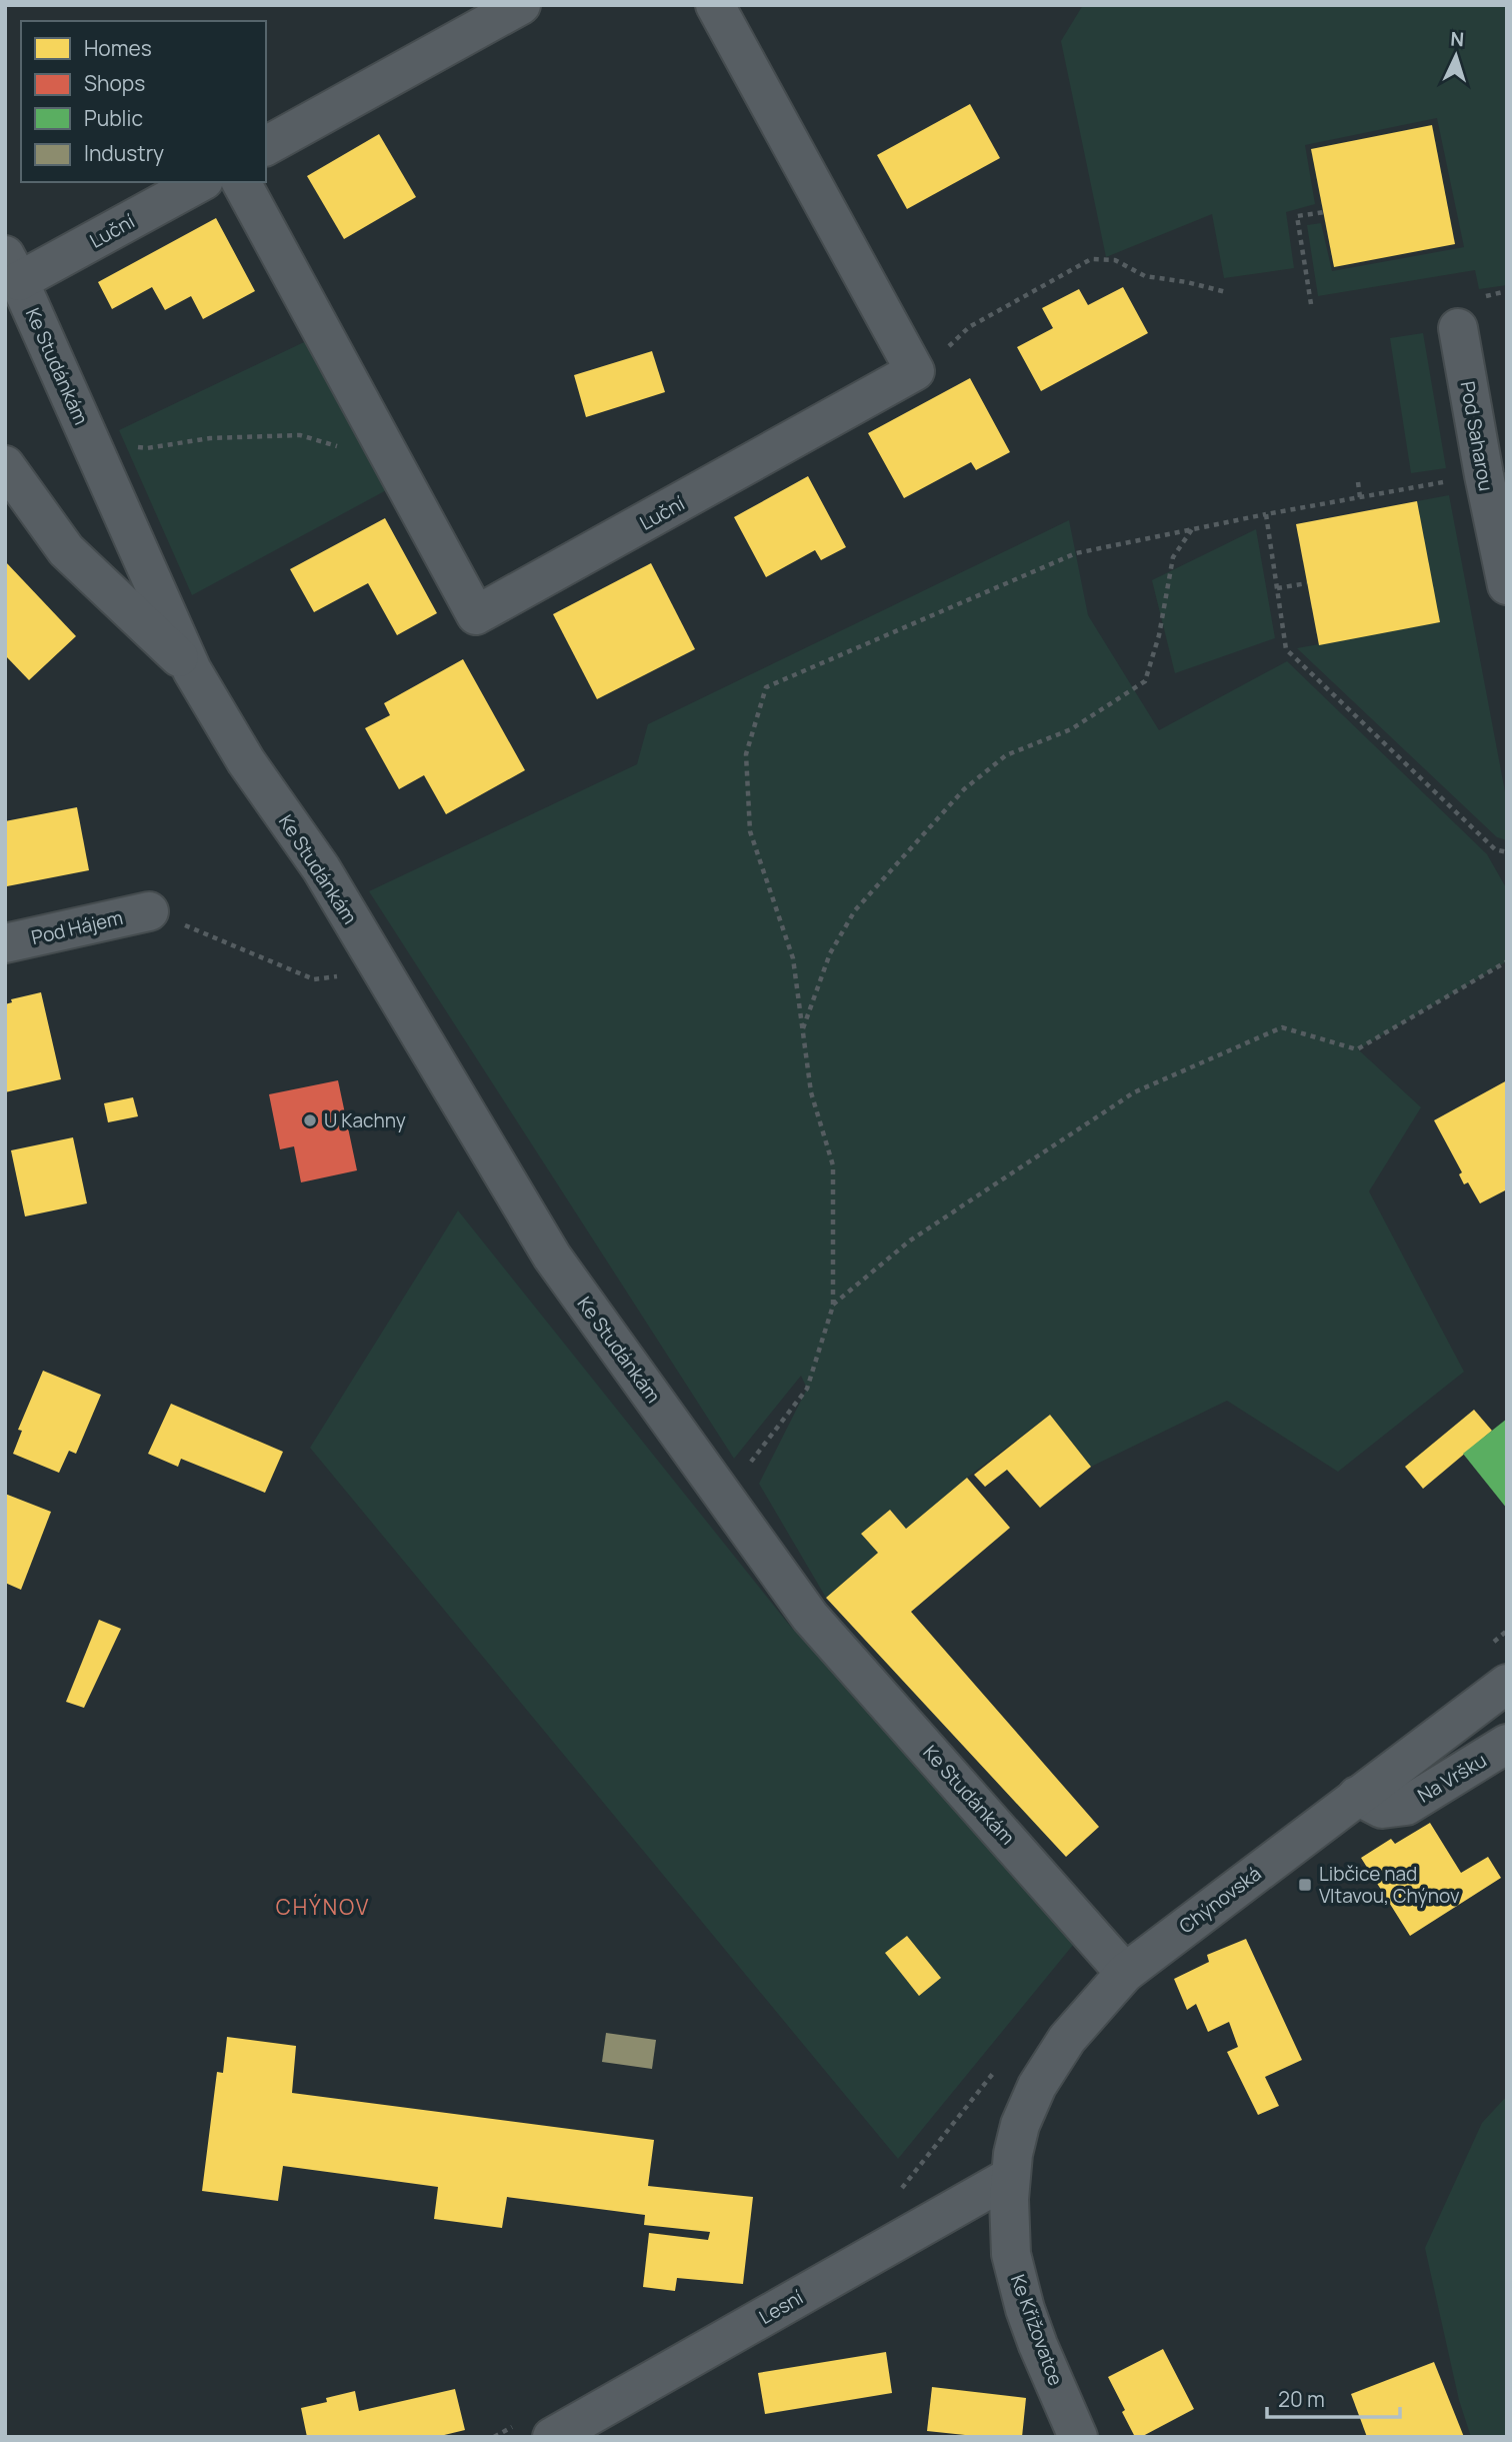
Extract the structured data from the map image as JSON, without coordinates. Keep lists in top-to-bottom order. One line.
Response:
{"streets":{"street":["Luční","Ke Studánkám","Pod Saharou","Pod Hájem","Na Vršku","Chýnovská","Lesní","Ke Křižovatce"]},"crossings":[["Luční","Ke Studánkám"],["Ke Studánkám","Chýnovská"],["Na Vršku","Chýnovská"],["Chýnovská","Lesní"],["Chýnovská","Ke Křižovatce"],["Lesní","Ke Křižovatce"]],"districts":["CHÝNOV"],"places":{"other":["U Kachny"],"transit":["Libčice nad Vltavou, Chýnov"]},"legend":["Homes","Shops","Public","Industry"],"scale_bar":"20 m","north":"top"}
